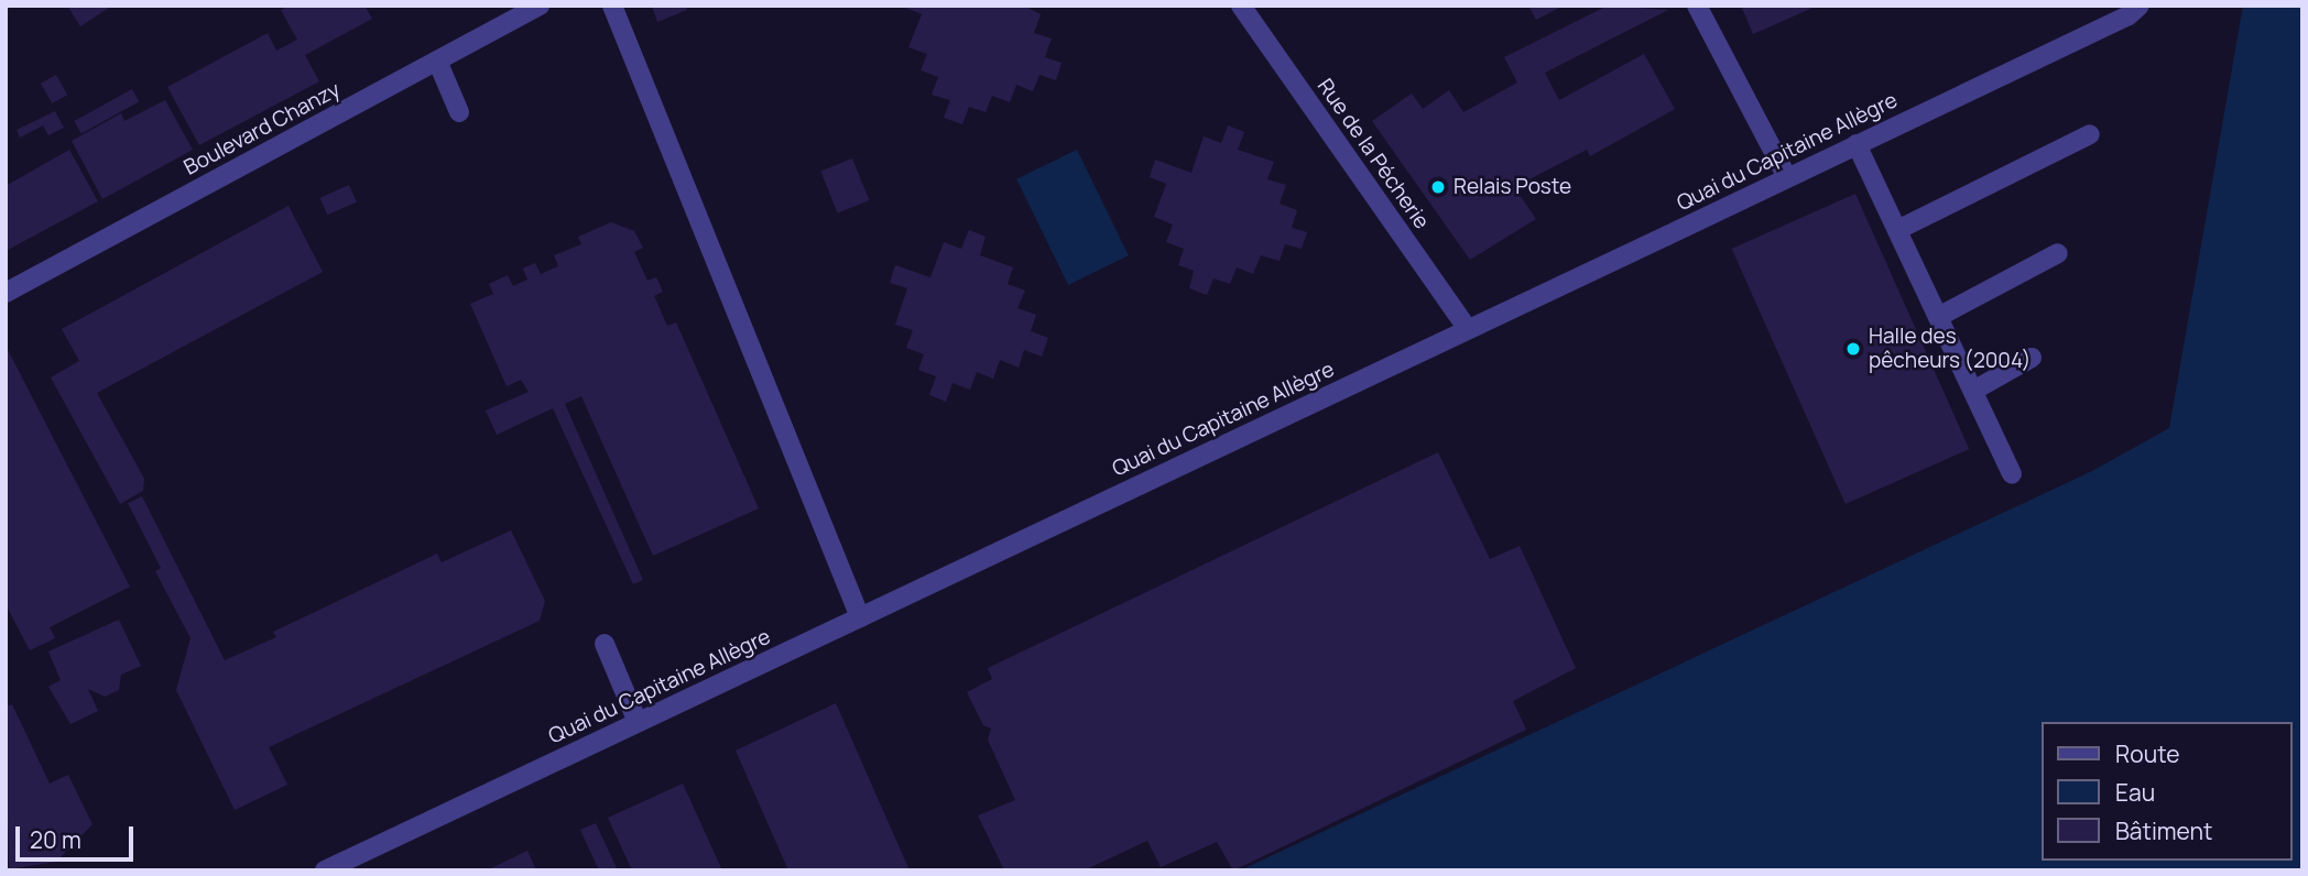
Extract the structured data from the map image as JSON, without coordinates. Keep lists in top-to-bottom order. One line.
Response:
{"streets":{"street":["Boulevard Chanzy","Quai du Capitaine Allègre","Rue de la Pécherie"]},"crossings":[["Quai du Capitaine Allègre","Rue de la Pécherie"]],"places":["Relais Poste","Halle des pêcheurs (2004)"],"legend":["Route","Eau","Bâtiment"],"scale_bar":"20 m"}
